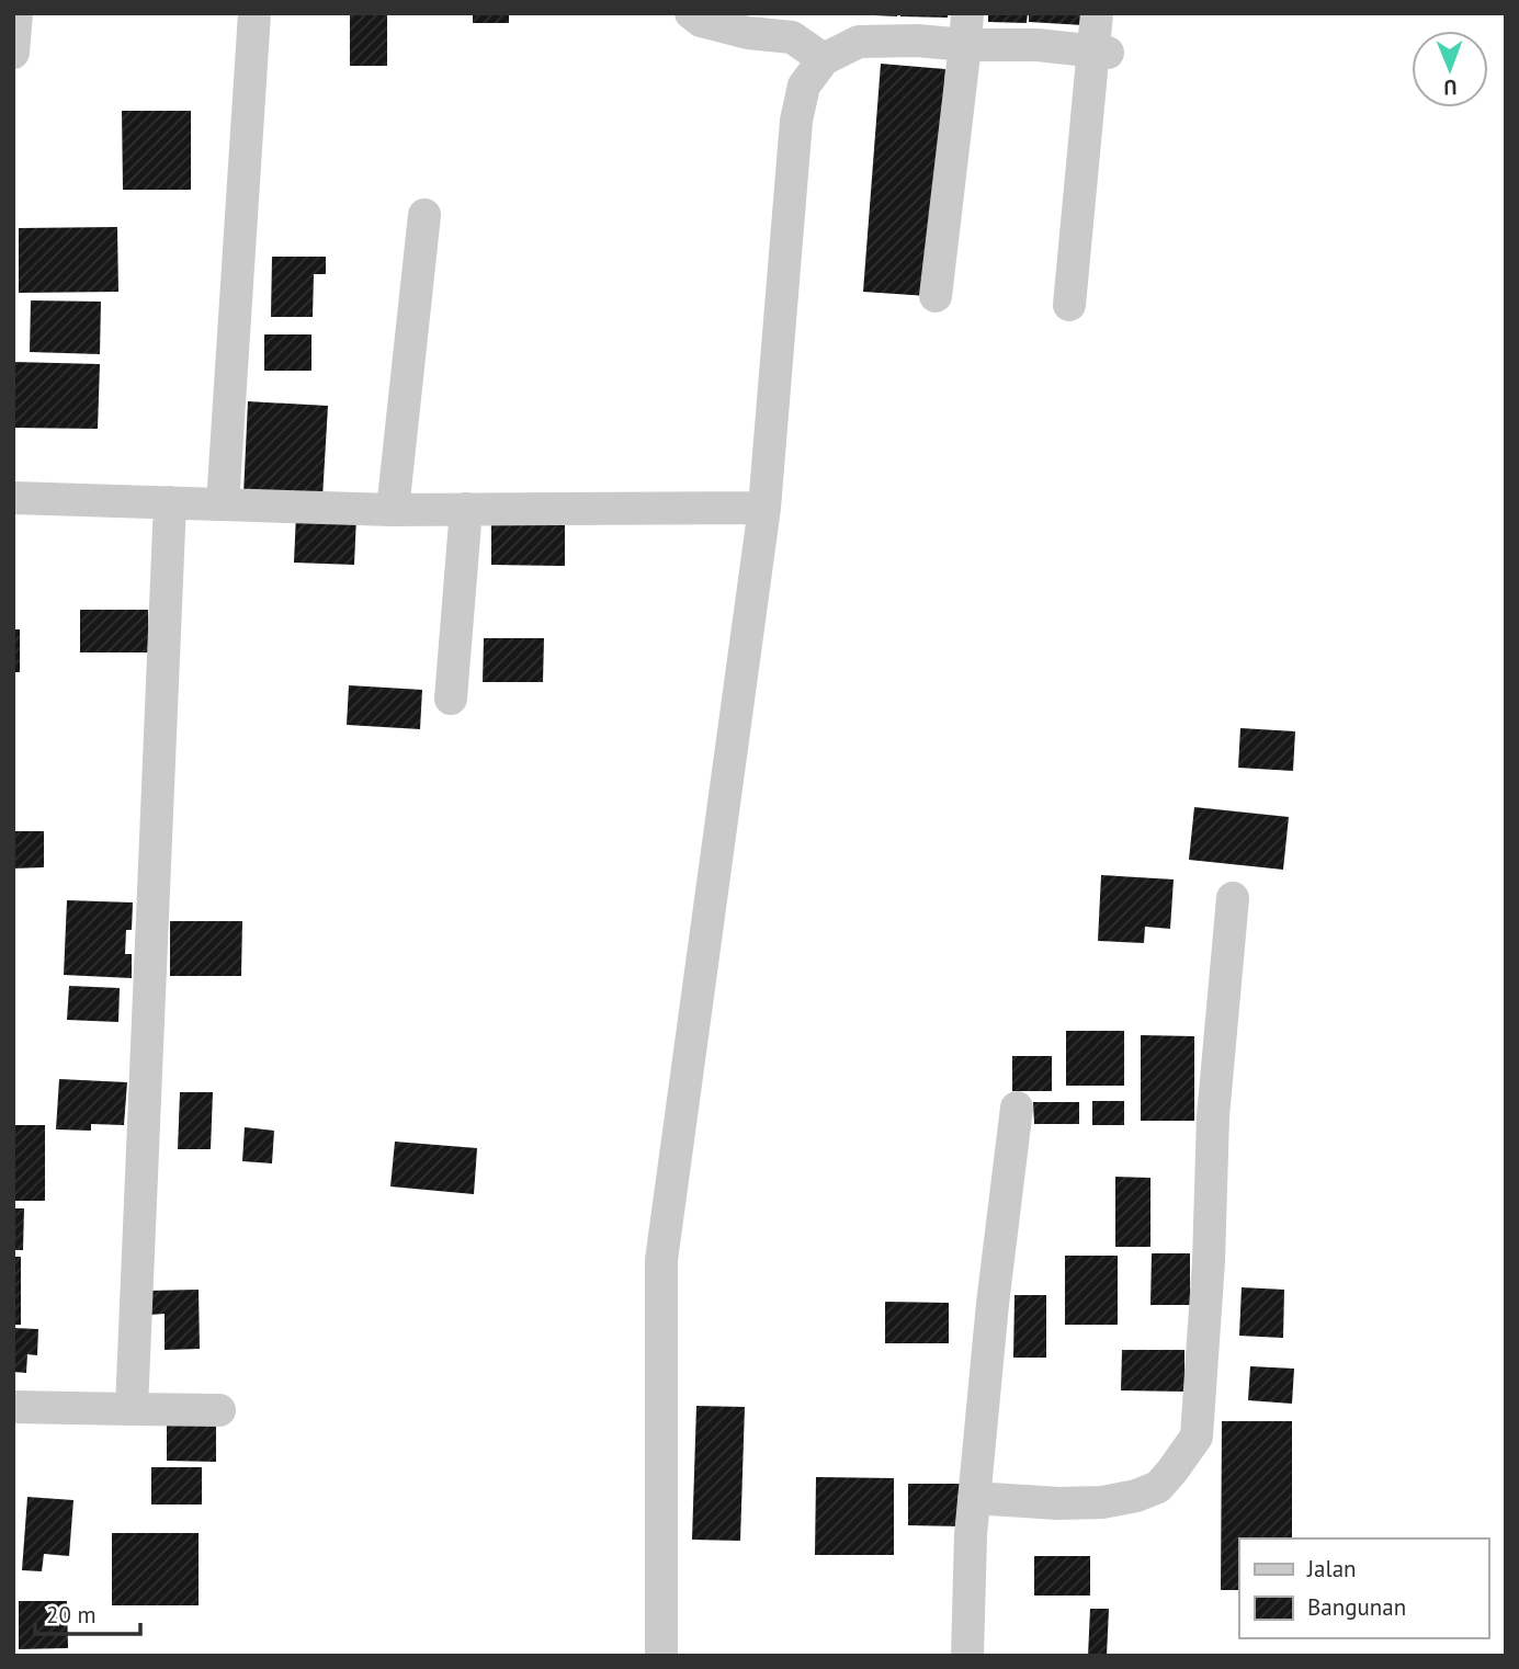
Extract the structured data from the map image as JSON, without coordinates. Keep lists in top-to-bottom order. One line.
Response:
{"legend":["Jalan","Bangunan"],"scale_bar":"20 m","north":"bottom"}
